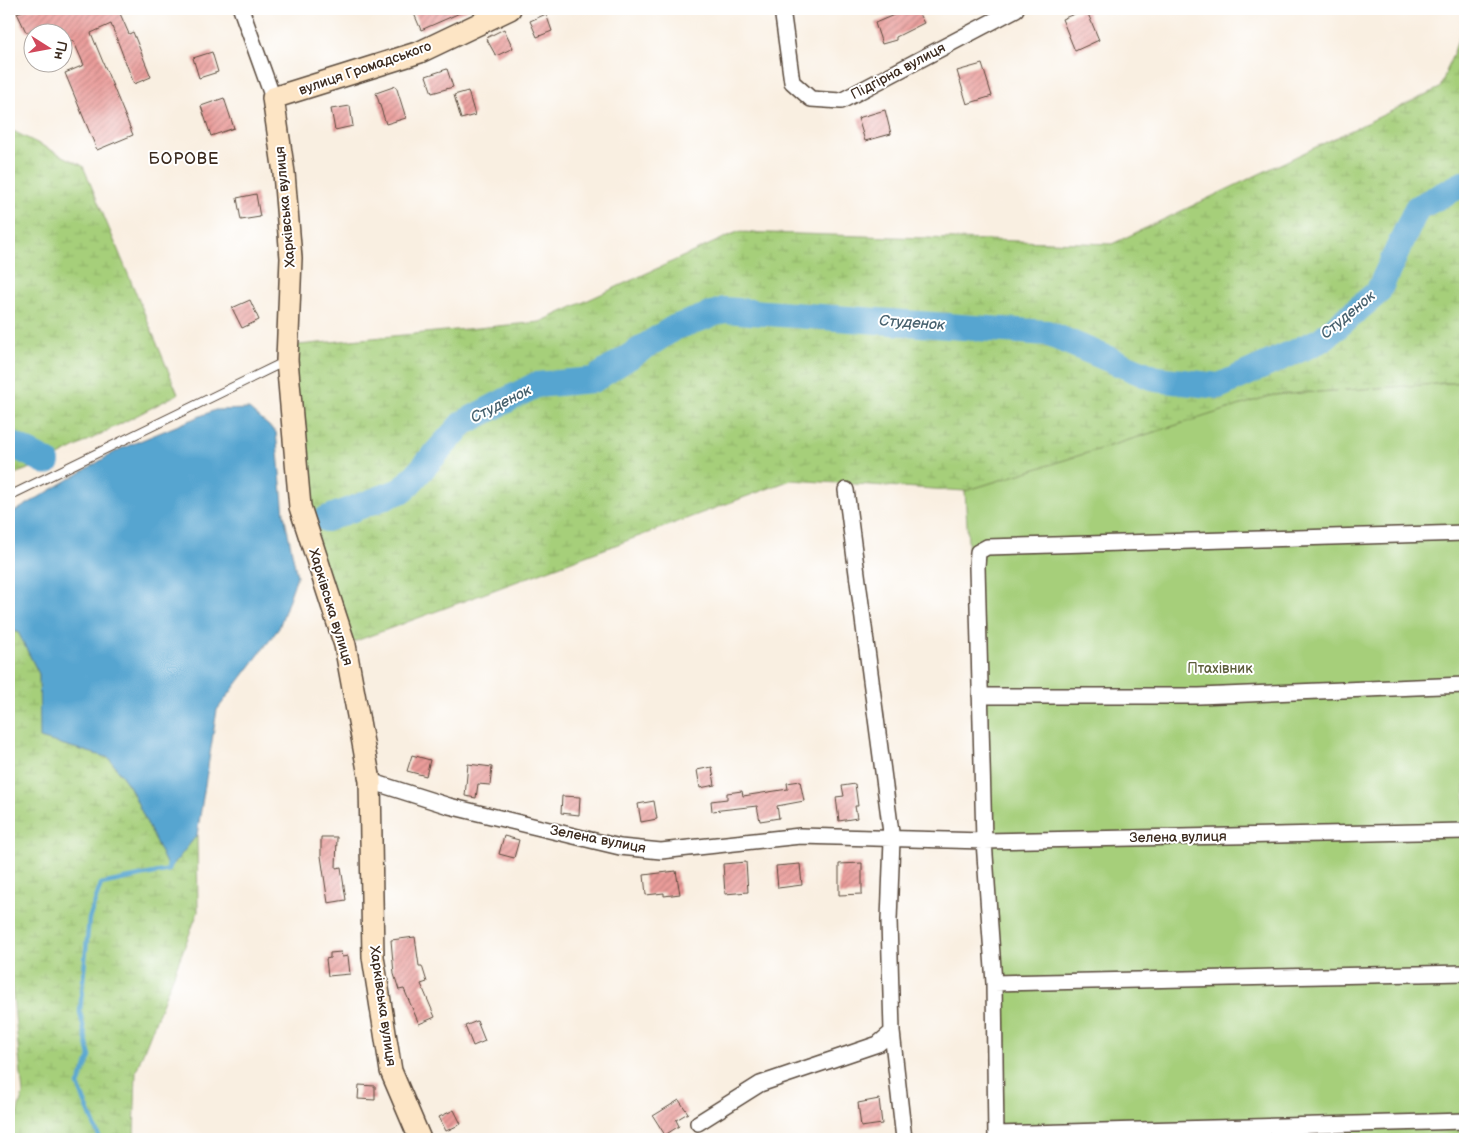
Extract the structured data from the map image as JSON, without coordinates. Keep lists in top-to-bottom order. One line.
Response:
{"streets":{"street":["вулиця Громадського","Підгірна вулиця","Харківська вулиця","Зелена вулиця"]},"crossings":[["вулиця Громадського","Харківська вулиця"],["Харківська вулиця","Зелена вулиця"]],"districts":["БОРОВЕ"],"water":["Студенок"],"parks":["Птахівник"],"north":"right"}
